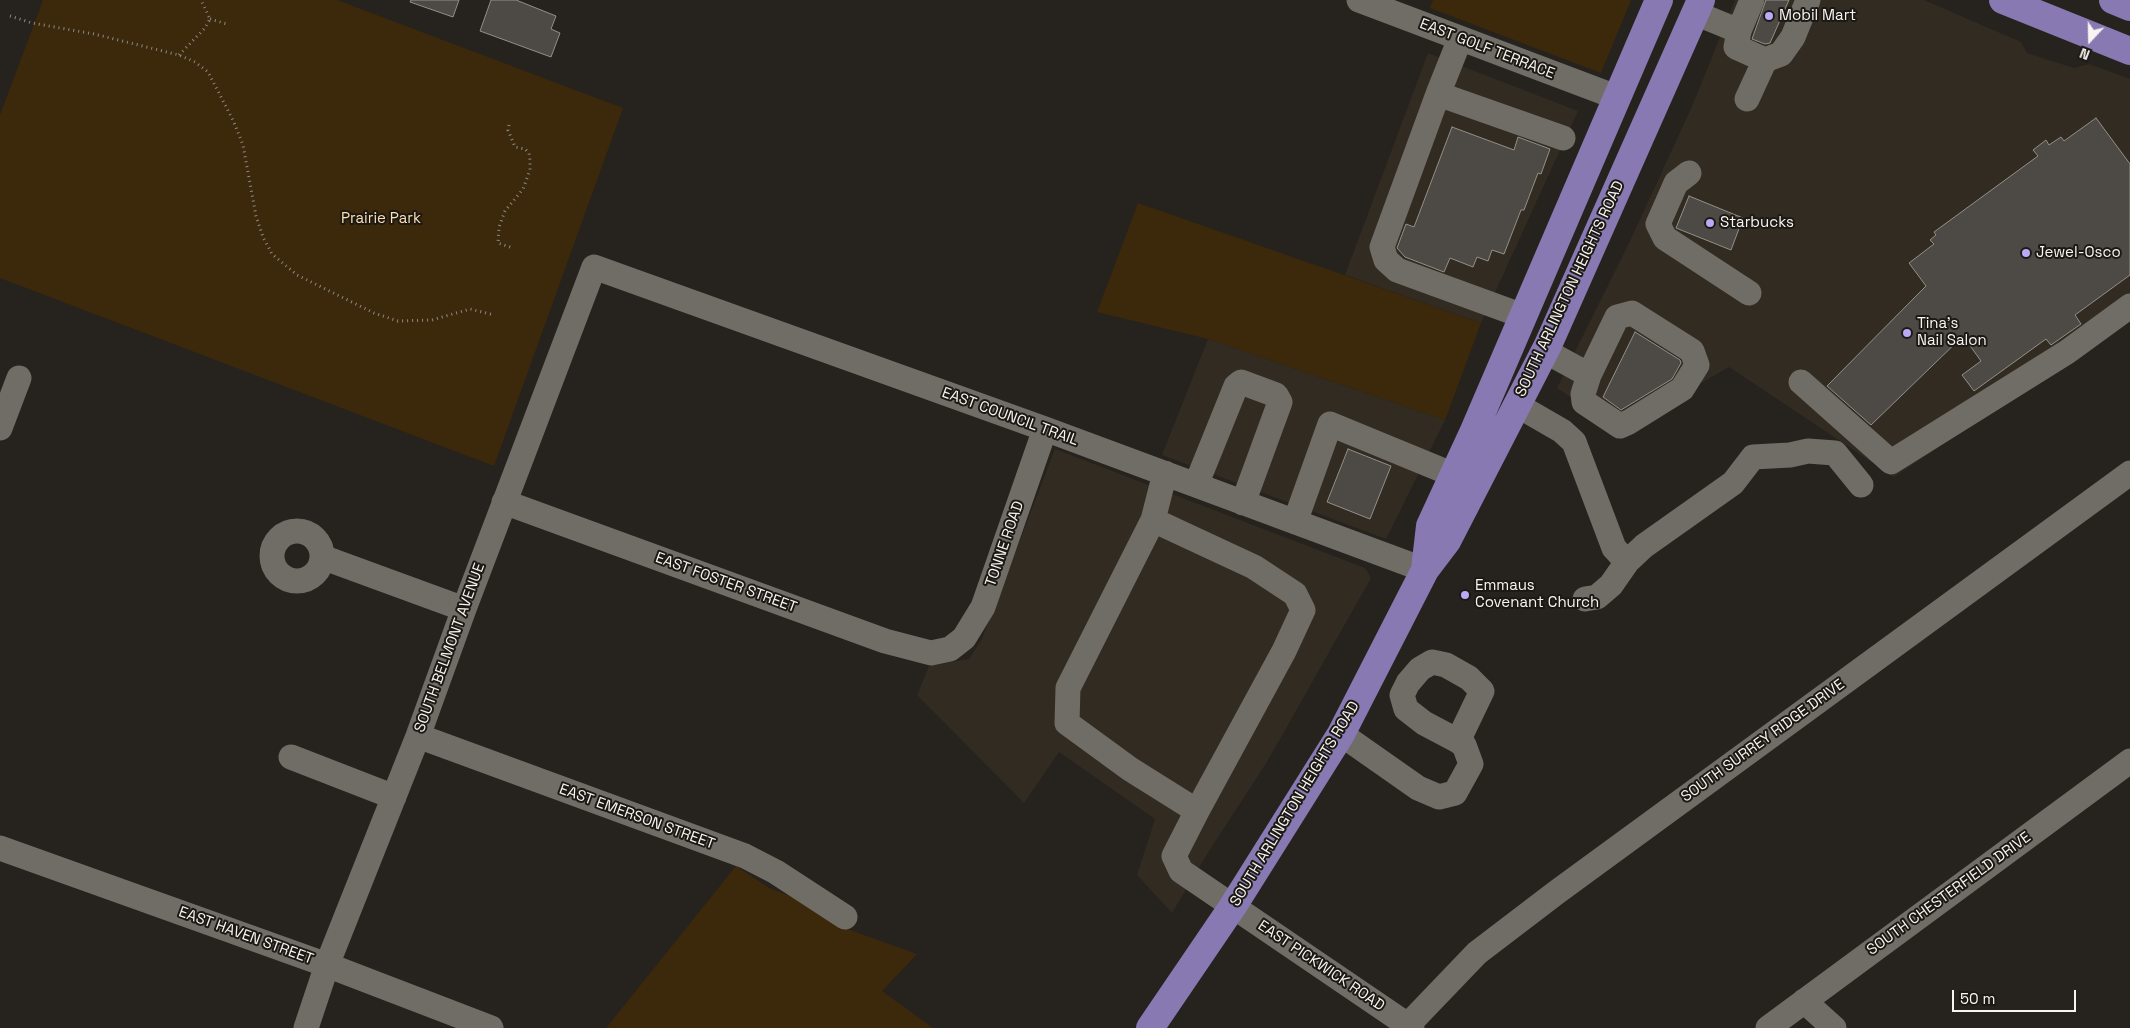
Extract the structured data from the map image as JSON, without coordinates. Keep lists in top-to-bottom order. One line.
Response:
{"streets":{"main road":["SOUTH ARLINGTON HEIGHTS ROAD"],"street":["EAST GOLF TERRACE","EAST COUNCIL TRAIL","TONNE ROAD","EAST FOSTER STREET","SOUTH BELMONT AVENUE","SOUTH SURREY RIDGE DRIVE","EAST EMERSON STREET","SOUTH CHESTERFIELD DRIVE","EAST HAVEN STREET","EAST PICKWICK ROAD"]},"crossings":[["EAST GOLF TERRACE","SOUTH ARLINGTON HEIGHTS ROAD"],["SOUTH ARLINGTON HEIGHTS ROAD","EAST COUNCIL TRAIL"],["SOUTH ARLINGTON HEIGHTS ROAD","EAST PICKWICK ROAD"],["EAST COUNCIL TRAIL","TONNE ROAD"],["EAST COUNCIL TRAIL","SOUTH BELMONT AVENUE"],["TONNE ROAD","EAST FOSTER STREET"],["EAST FOSTER STREET","SOUTH BELMONT AVENUE"],["SOUTH BELMONT AVENUE","EAST EMERSON STREET"],["SOUTH BELMONT AVENUE","EAST HAVEN STREET"],["SOUTH SURREY RIDGE DRIVE","EAST PICKWICK ROAD"]],"parks":["Prairie Park"],"places":["Mobil Mart","Starbucks","Jewel-Osco","Tina's Nail Salon","Emmaus Covenant Church"],"scale_bar":"50 m","north":"bottom"}
